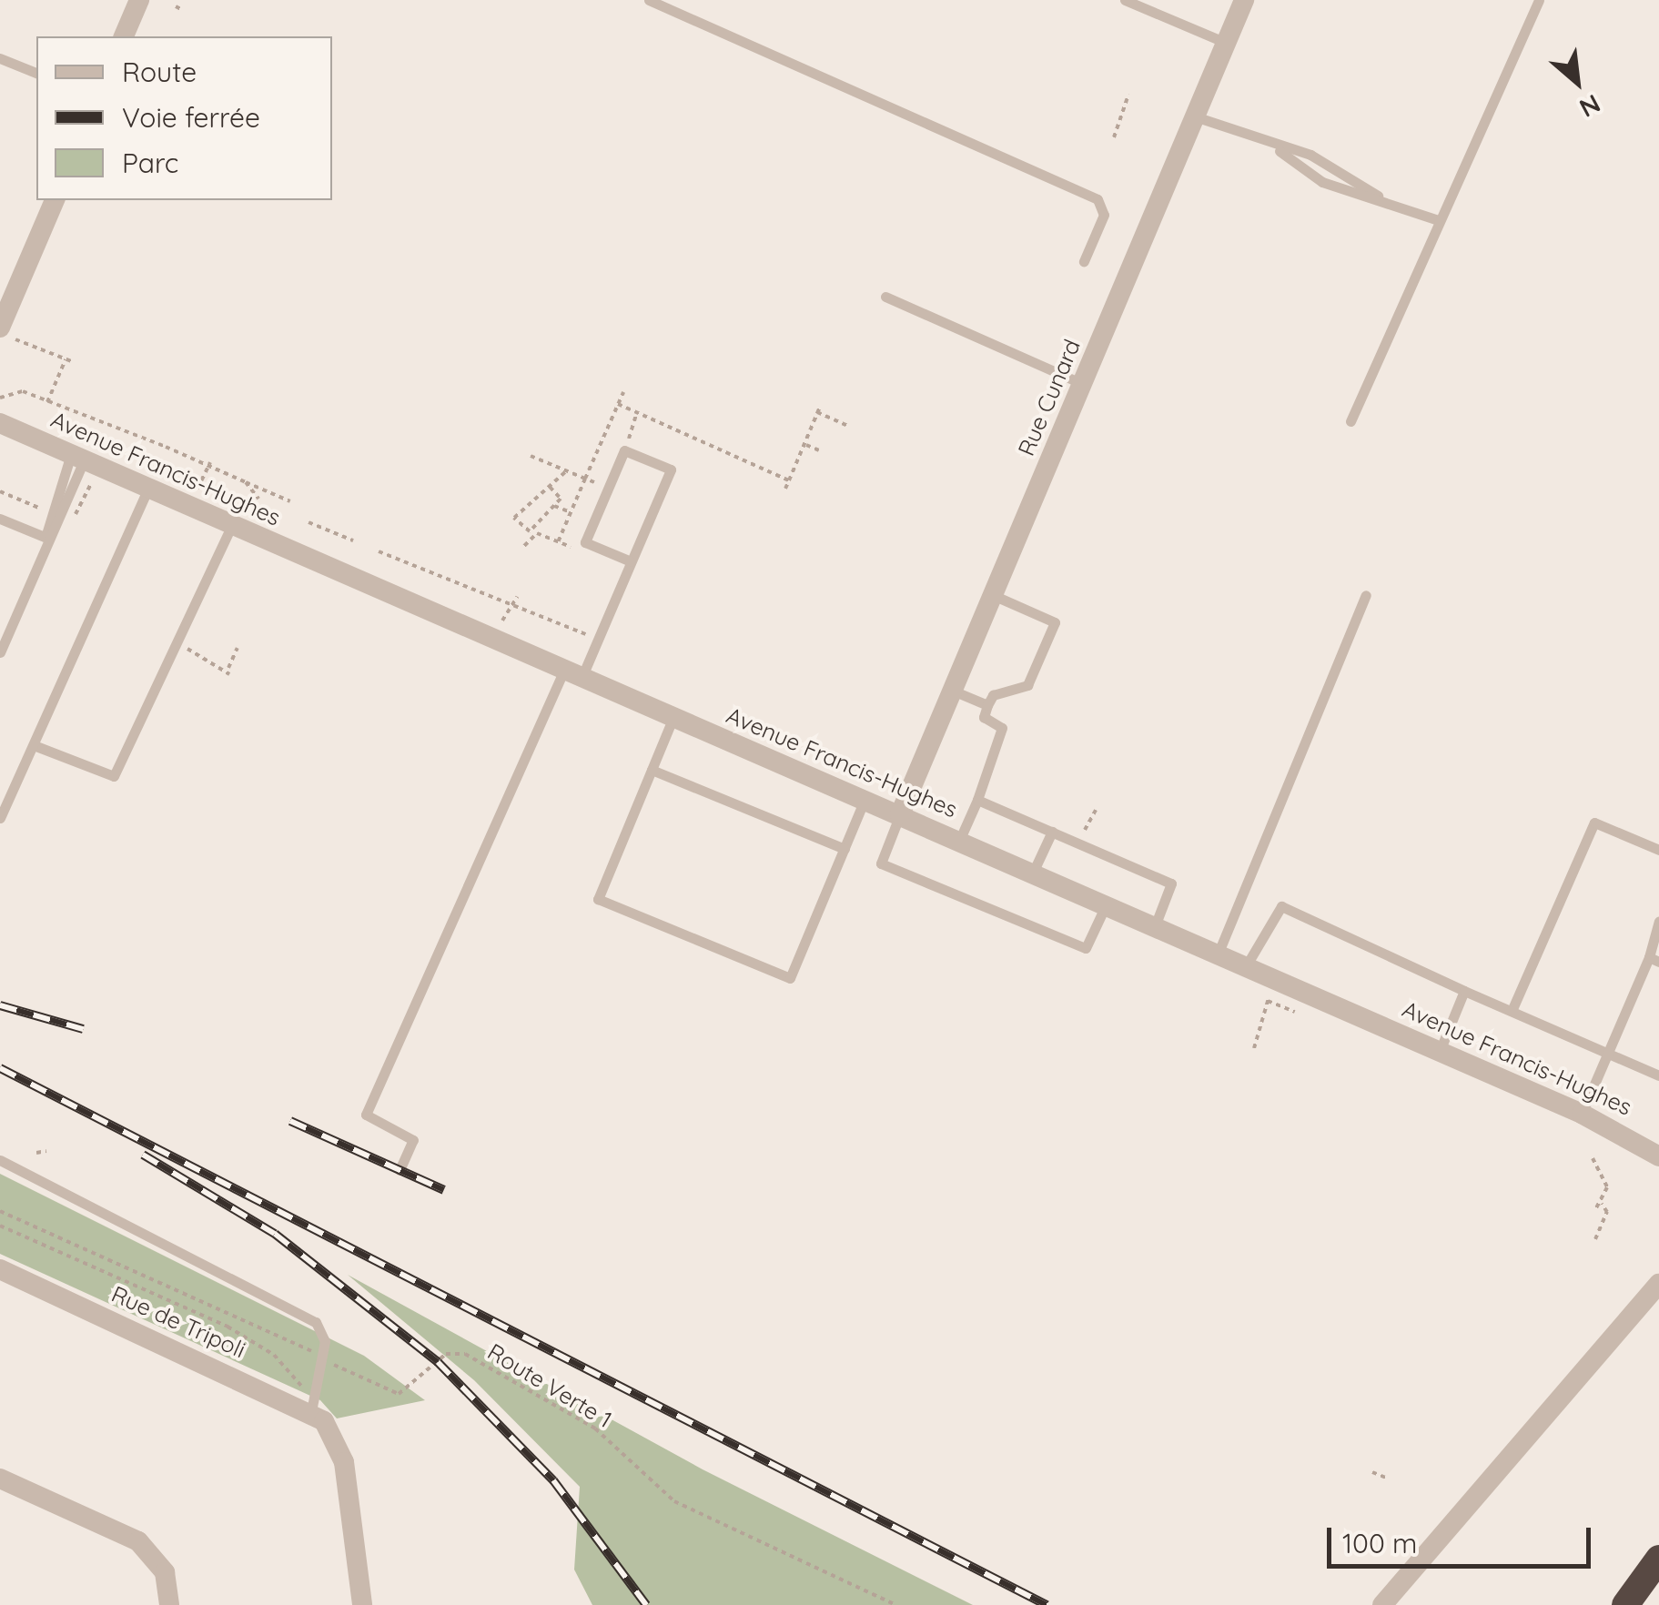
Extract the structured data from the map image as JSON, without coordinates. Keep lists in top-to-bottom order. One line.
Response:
{"streets":{"street":["Rue Cunard","Avenue Francis-Hughes","Rue de Tripoli"],"path":["Route Verte 1"]},"crossings":[["Rue Cunard","Avenue Francis-Hughes"]],"legend":["Route","Voie ferrée","Parc"],"scale_bar":"100 m","north":"bottom right"}
